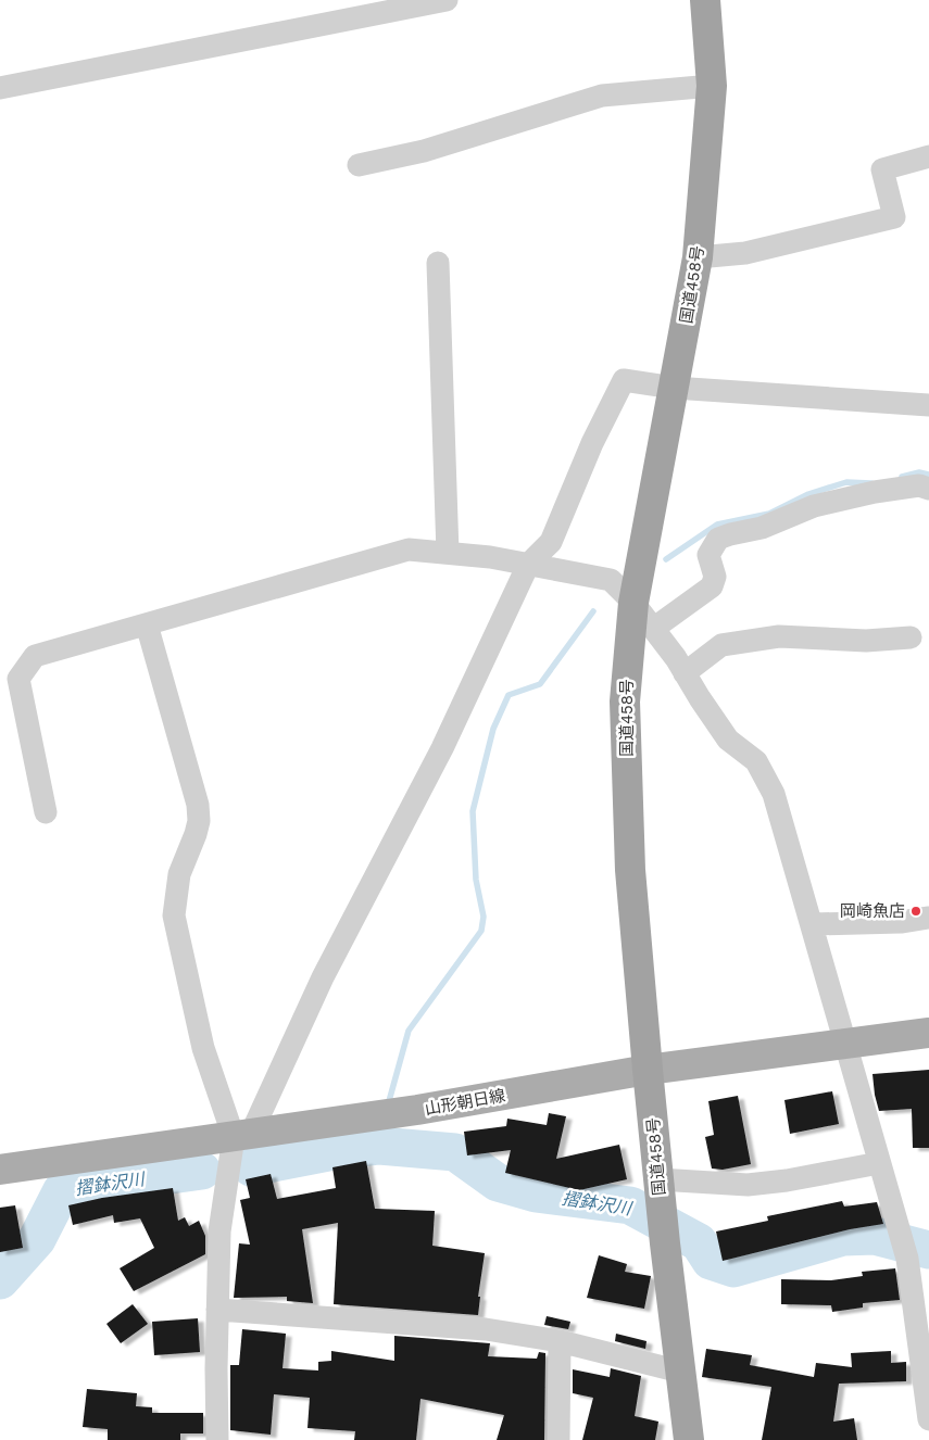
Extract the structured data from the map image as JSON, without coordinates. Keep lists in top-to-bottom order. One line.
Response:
{"streets":{"highway":["国道458号"],"main road":["山形朝日線"]},"crossings":[["国道458号","山形朝日線"]],"water":["摺鉢沢川"],"places":["岡崎魚店"]}
